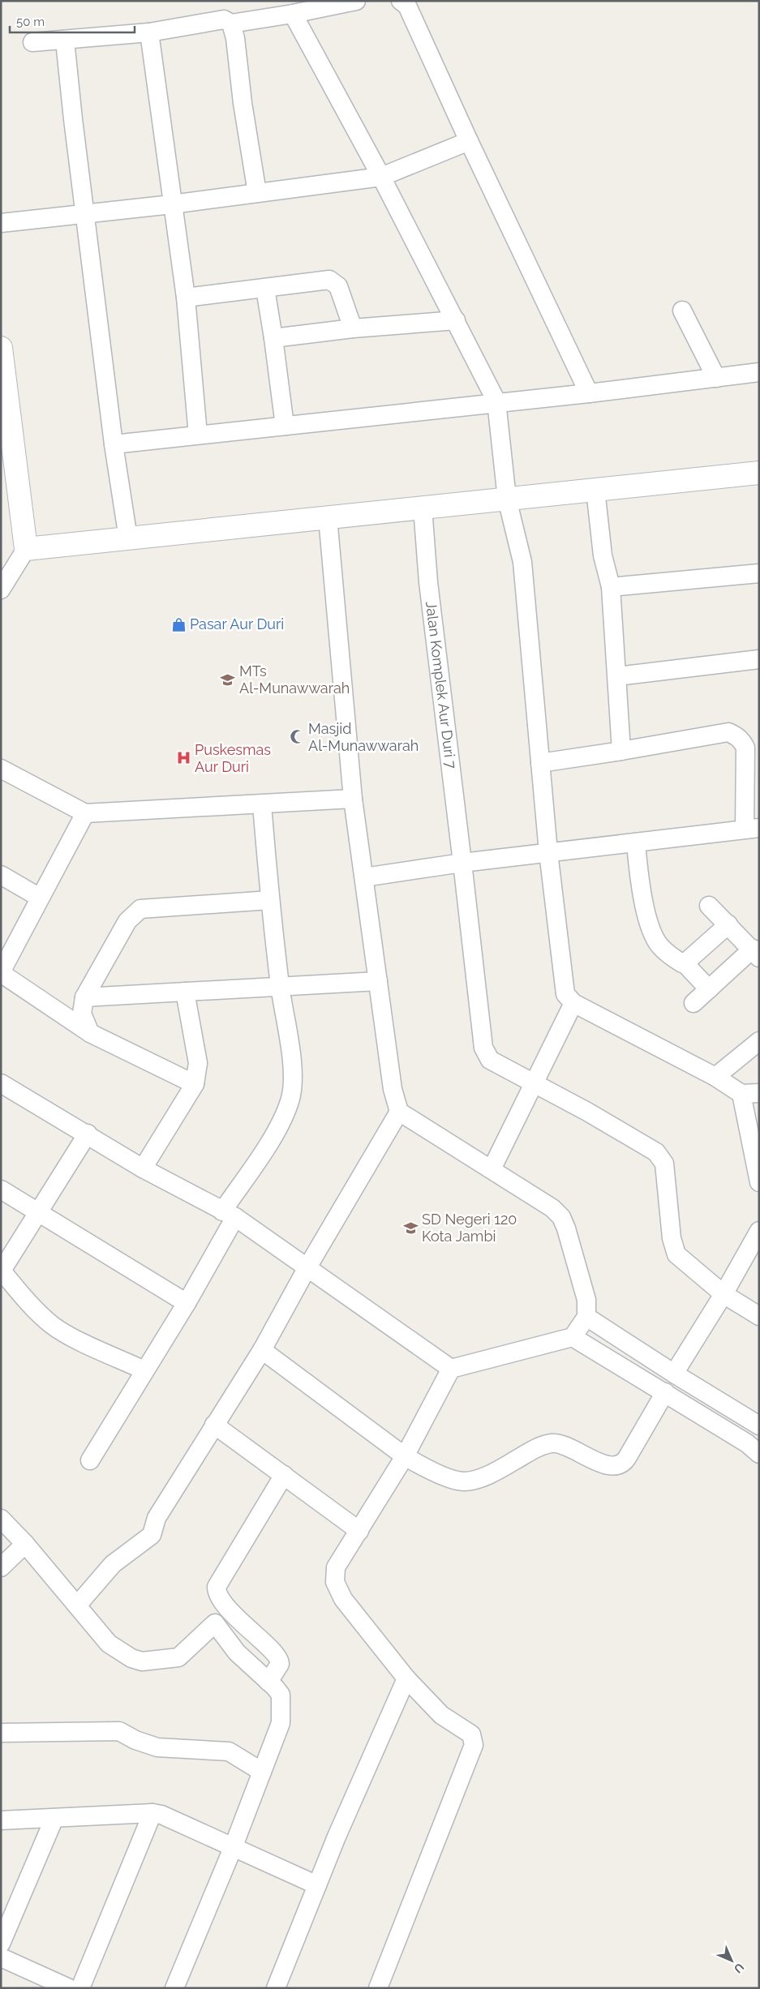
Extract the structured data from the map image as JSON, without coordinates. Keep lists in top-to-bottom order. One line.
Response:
{"streets":{"street":["Jalan Komplek Aur Duri 7"]},"places":{"shop":["Pasar Aur Duri"],"school or university":["MTs Al-Munawwarah","SD Negeri 120 Kota Jambi"],"mosque":["Masjid Al-Munawwarah"],"hospital":["Puskesmas Aur Duri"]},"scale_bar":"50 m","north":"bottom right"}
